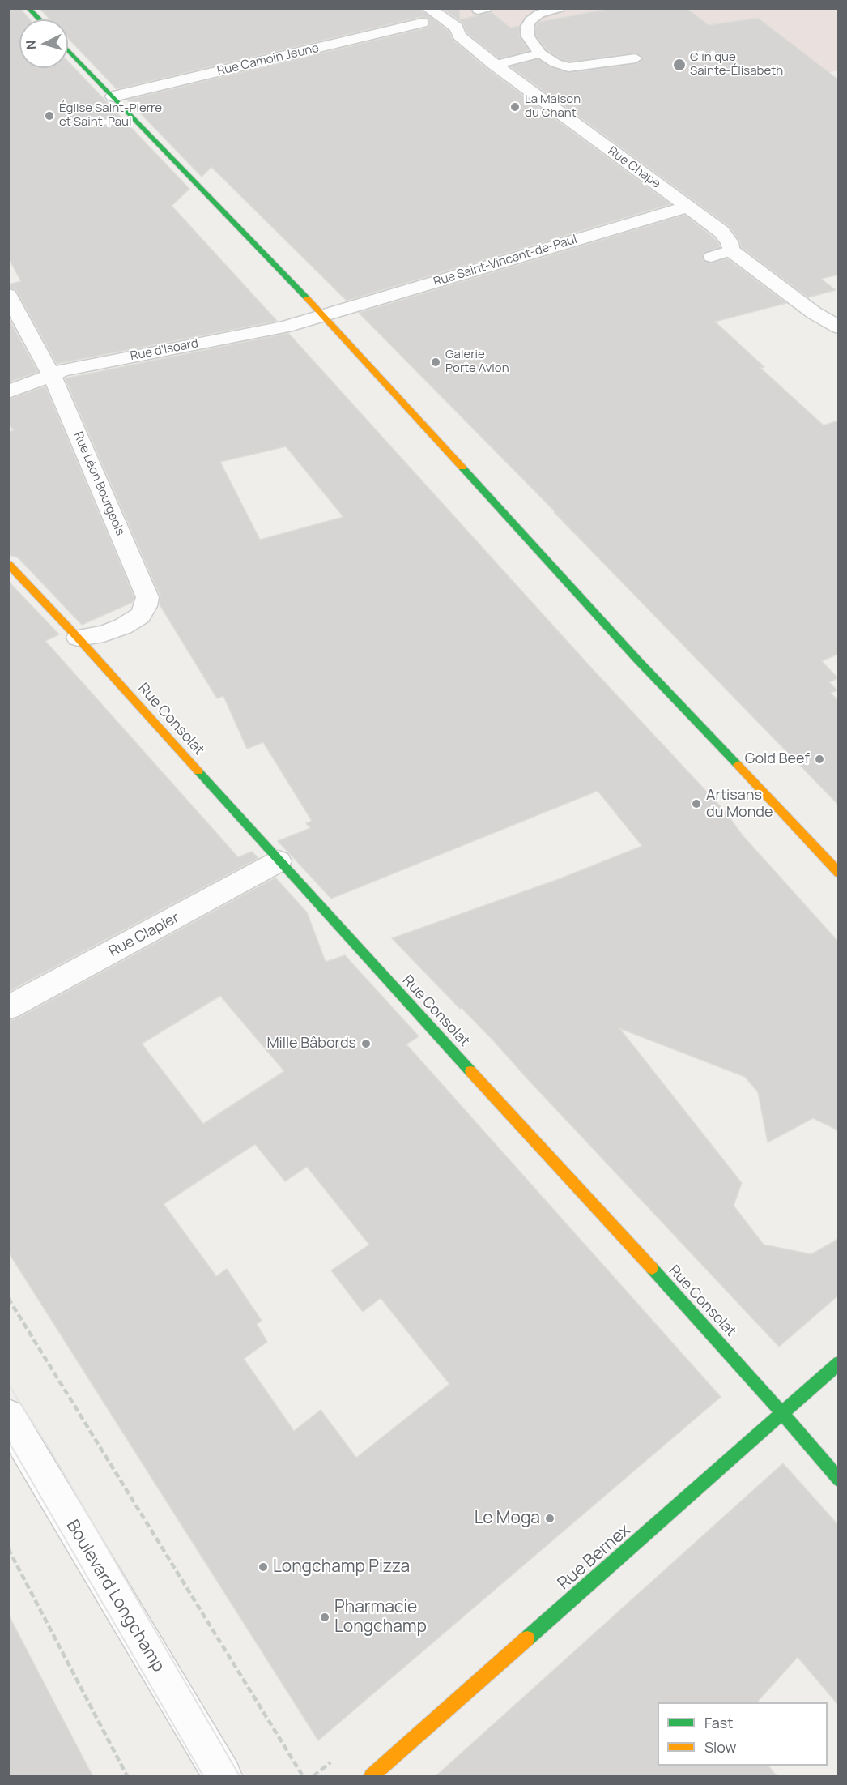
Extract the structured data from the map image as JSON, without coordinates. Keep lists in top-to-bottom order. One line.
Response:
{"streets":{"main road":["Rue Consolat","Rue Bernex"],"street":["Rue Camoin Jeune","Rue Chape","Rue Saint-Vincent-de-Paul","Rue d'Isoard","Rue Léon Bourgeois","Rue Clapier","Boulevard Longchamp"]},"crossings":[["Rue Chape","Rue Saint-Vincent-de-Paul"],["Rue Saint-Vincent-de-Paul","Rue d'Isoard"],["Rue d'Isoard","Rue Léon Bourgeois"],["Rue Léon Bourgeois","Rue Consolat"],["Rue Consolat","Rue Clapier"],["Rue Consolat","Rue Bernex"]],"places":["Clinique Sainte-Élisabeth","La Maison du Chant","Église Saint-Pierre et Saint-Paul","Galerie Porte Avion","Gold Beef","Artisans du Monde","Mille Bâbords","Le Moga","Longchamp Pizza","Pharmacie Longchamp"],"legend":["Fast","Slow"],"north":"left"}
